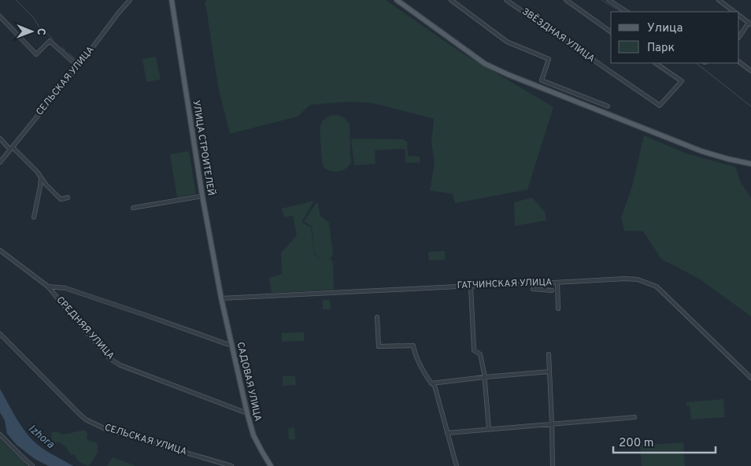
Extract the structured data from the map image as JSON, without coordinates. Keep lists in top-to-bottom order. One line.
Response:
{"streets":{"main road":["УЛИЦА СТРОИТЕЛЕЙ","САДОВАЯ УЛИЦА"],"street":["ЗВЁЗДНАЯ УЛИЦА","СЕЛЬСКАЯ УЛИЦА","ГАТЧИНСКАЯ УЛИЦА","СРЕДНЯЯ УЛИЦА"]},"crossings":[["УЛИЦА СТРОИТЕЛЕЙ","ГАТЧИНСКАЯ УЛИЦА"],["УЛИЦА СТРОИТЕЛЕЙ","САДОВАЯ УЛИЦА"],["ГАТЧИНСКАЯ УЛИЦА","САДОВАЯ УЛИЦА"],["СРЕДНЯЯ УЛИЦА","САДОВАЯ УЛИЦА"]],"water":["Izhora"],"legend":["Улица","Парк"],"scale_bar":"200 m","north":"right"}
